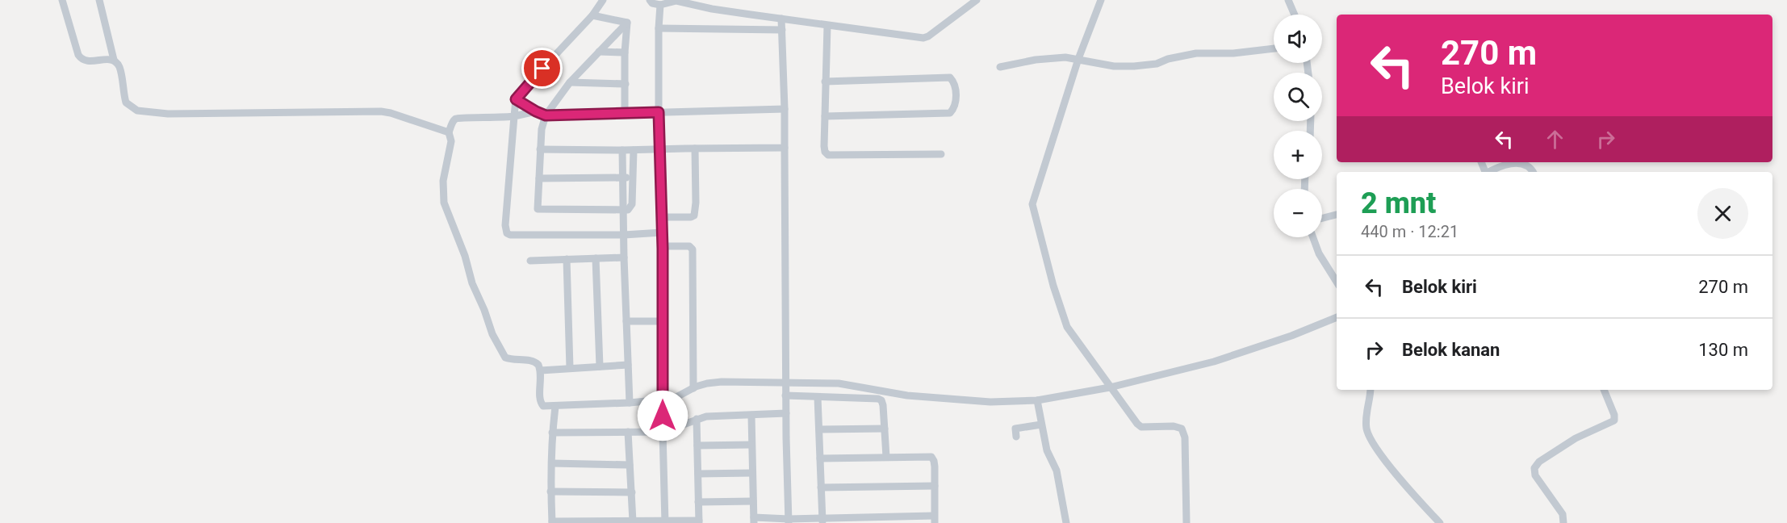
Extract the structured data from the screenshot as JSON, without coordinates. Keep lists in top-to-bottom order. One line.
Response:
{"page":{"map_buttons":["+","−"],"turn":["270 m","Belok kiri"],"heading":["2 mnt","440 m · 12:21"],"list":[{"name":"Belok kiri","value":"270 m"},{"name":"Belok kanan","value":"130 m"}]}}
